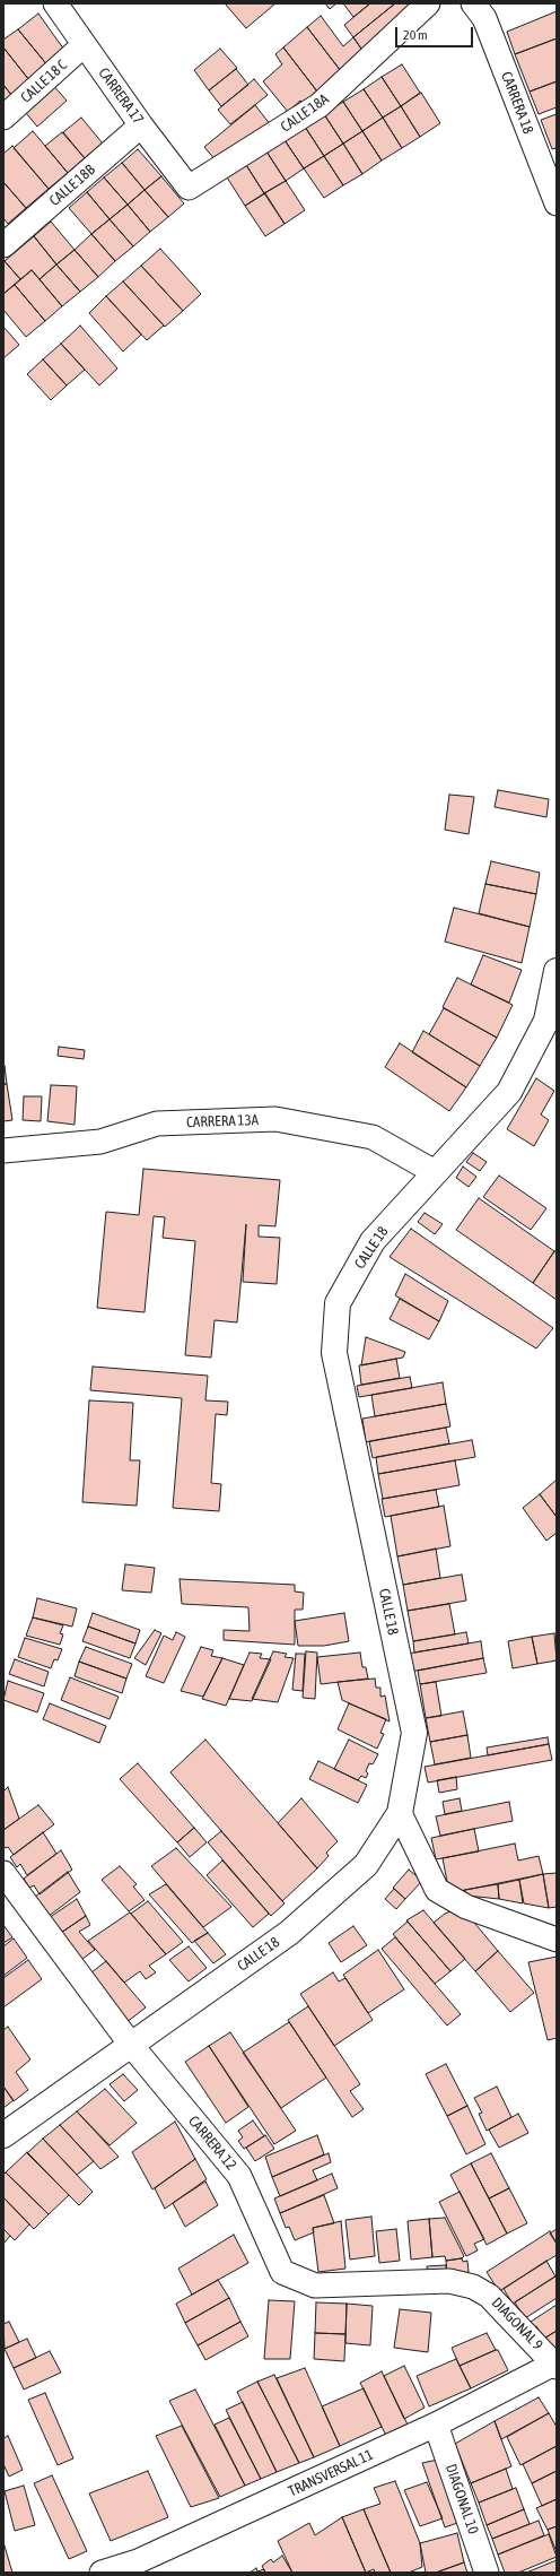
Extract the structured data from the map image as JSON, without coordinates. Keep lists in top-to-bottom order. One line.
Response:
{"streets":{"main road":["CALLE 18"],"street":["CALLE 18 C","CARRERA 17","CARRERA 18","CALLE 18A","CALLE 18B","CARRERA 13A","CARRERA 12","DIAGONAL 9","TRANSVERSAL 11","DIAGONAL 10"]},"crossings":[["CALLE 18 C","CARRERA 17"],["CARRERA 17","CALLE 18A"],["CARRERA 17","CALLE 18B"],["CARRERA 13A","CALLE 18"],["CALLE 18","CARRERA 12"],["CARRERA 12","DIAGONAL 9"],["DIAGONAL 9","TRANSVERSAL 11"],["TRANSVERSAL 11","DIAGONAL 10"]],"scale_bar":"20 m"}
